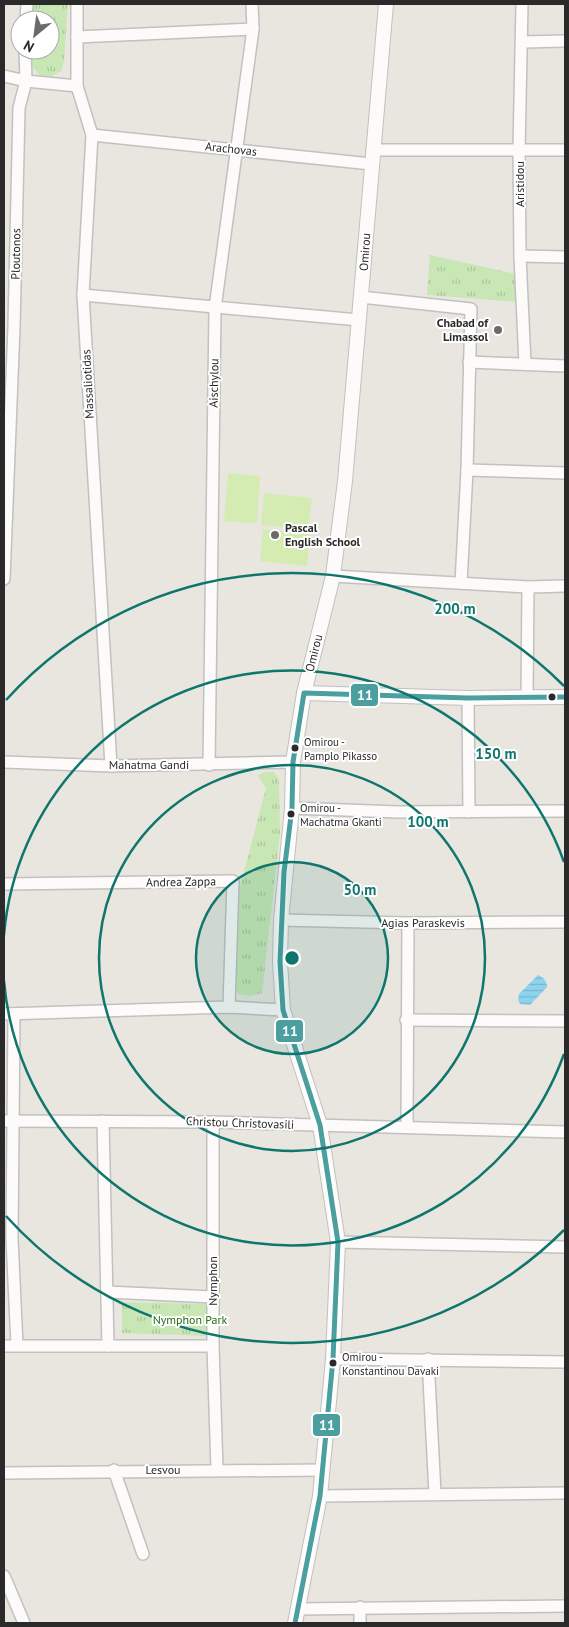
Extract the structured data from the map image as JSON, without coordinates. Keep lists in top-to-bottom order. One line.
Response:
{"streets":{"street":["Arachovas","Aristidou","Omirou","Ploutonos","Aischylou","Massaliotidas","Mahatma Gandi","Andrea Zappa","Agias Paraskevis","Christou Christovasili","Nymphon","Lesvou"]},"crossings":[["Arachovas","Omirou"],["Arachovas","Aischylou"],["Arachovas","Massaliotidas"],["Omirou","Mahatma Gandi"],["Omirou","Agias Paraskevis"],["Omirou","Christou Christovasili"],["Omirou","Lesvou"],["Aischylou","Mahatma Gandi"],["Massaliotidas","Mahatma Gandi"],["Christou Christovasili","Nymphon"],["Nymphon","Lesvou"]],"parks":["Nymphon Park"],"places":["Chabad of Limassol","Pascal English School","Omirou - Pamplo Pikasso","Omirou - Machatma Gkanti","Omirou - Konstantinou Davaki"],"lines":["transit line 11"],"north":"bottom left","rings":["200 m","150 m","100 m","50 m"]}
